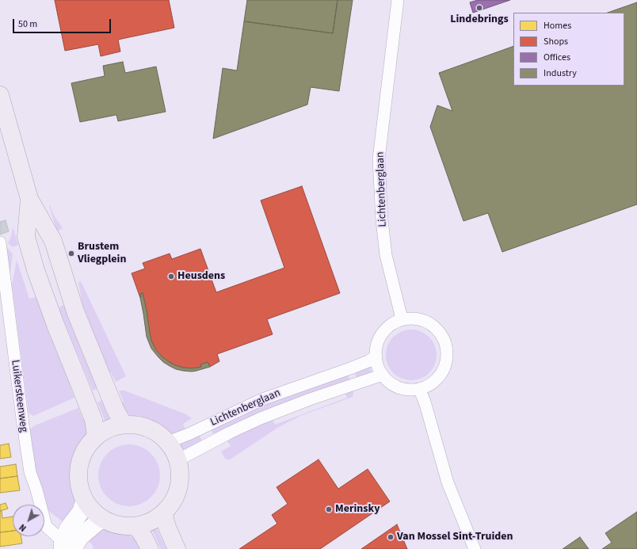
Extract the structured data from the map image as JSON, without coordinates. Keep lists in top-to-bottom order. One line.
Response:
{"streets":{"street":["Lichtenberglaan","Luikersteenweg"]},"places":["Lindebrings","Brustem Vliegplein","Heusdens","Merinsky","Van Mossel Sint-Truiden"],"legend":["Homes","Shops","Offices","Industry"],"scale_bar":"50 m","north":"bottom left"}
